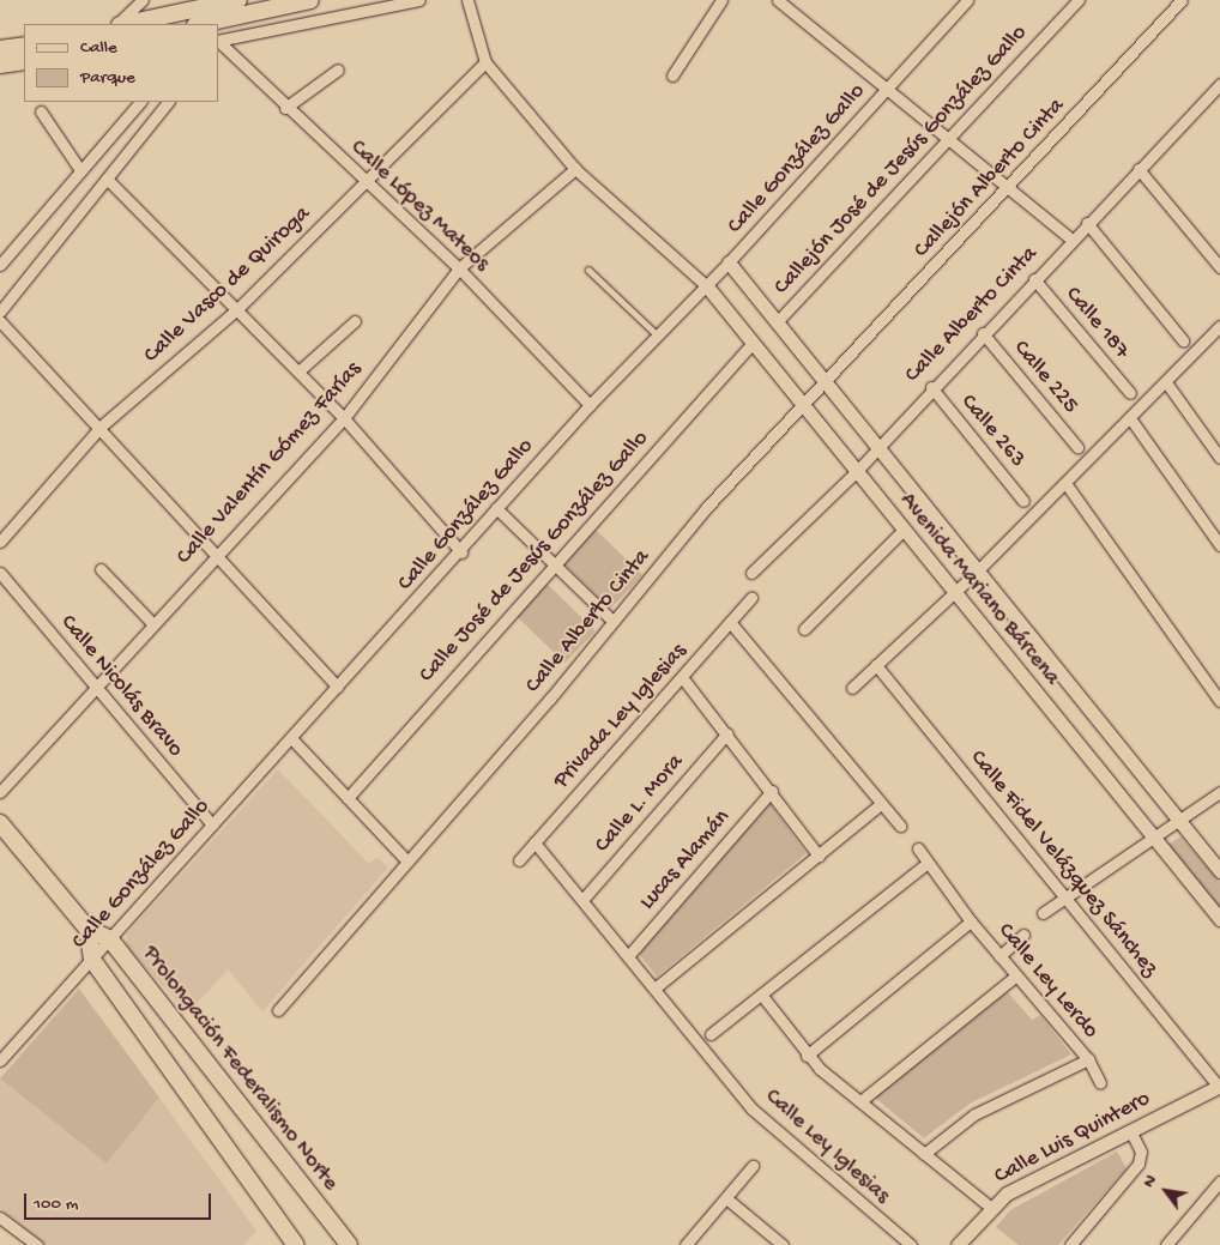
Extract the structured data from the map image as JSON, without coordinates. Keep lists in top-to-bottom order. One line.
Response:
{"streets":{"main road":["Prolongación Federalismo Norte"],"street":["Calle González Gallo","Callejón José de Jesús González Gallo","Callejón Alberto Cinta","Calle López Mateos","Calle Vasco de Quiroga","Calle Alberto Cinta","Calle 187","Calle 225","Calle 263","Calle Valentín Gómez Farías","Calle José de Jesús González Gallo","Avenida Mariano Bárcena","Calle Nicolás Bravo","Privada Ley Iglesias","Calle L. Mora","Lucas Alamán","Calle Fidel Velázquez Sánchez","Calle Ley Lerdo","Calle Luis Quintero","Calle Ley Iglesias"]},"crossings":[["Calle González Gallo","Calle López Mateos"],["Calle González Gallo","Avenida Mariano Bárcena"],["Calle González Gallo","Calle Nicolás Bravo"],["Calle González Gallo","Prolongación Federalismo Norte"],["Callejón José de Jesús González Gallo","Avenida Mariano Bárcena"],["Callejón Alberto Cinta","Calle Alberto Cinta"],["Callejón Alberto Cinta","Avenida Mariano Bárcena"],["Calle López Mateos","Calle Vasco de Quiroga"],["Calle López Mateos","Calle Valentín Gómez Farías"],["Calle Alberto Cinta","Calle 187"],["Calle Alberto Cinta","Calle 225"],["Calle Alberto Cinta","Calle 263"],["Calle Alberto Cinta","Avenida Mariano Bárcena"],["Calle Valentín Gómez Farías","Calle Nicolás Bravo"],["Calle José de Jesús González Gallo","Avenida Mariano Bárcena"],["Privada Ley Iglesias","Calle Ley Iglesias"],["Calle L. Mora","Calle Ley Iglesias"],["Lucas Alamán","Calle Ley Iglesias"],["Calle Fidel Velázquez Sánchez","Calle Luis Quintero"]],"legend":["Calle","Parque"],"scale_bar":"100 m","north":"top left"}
